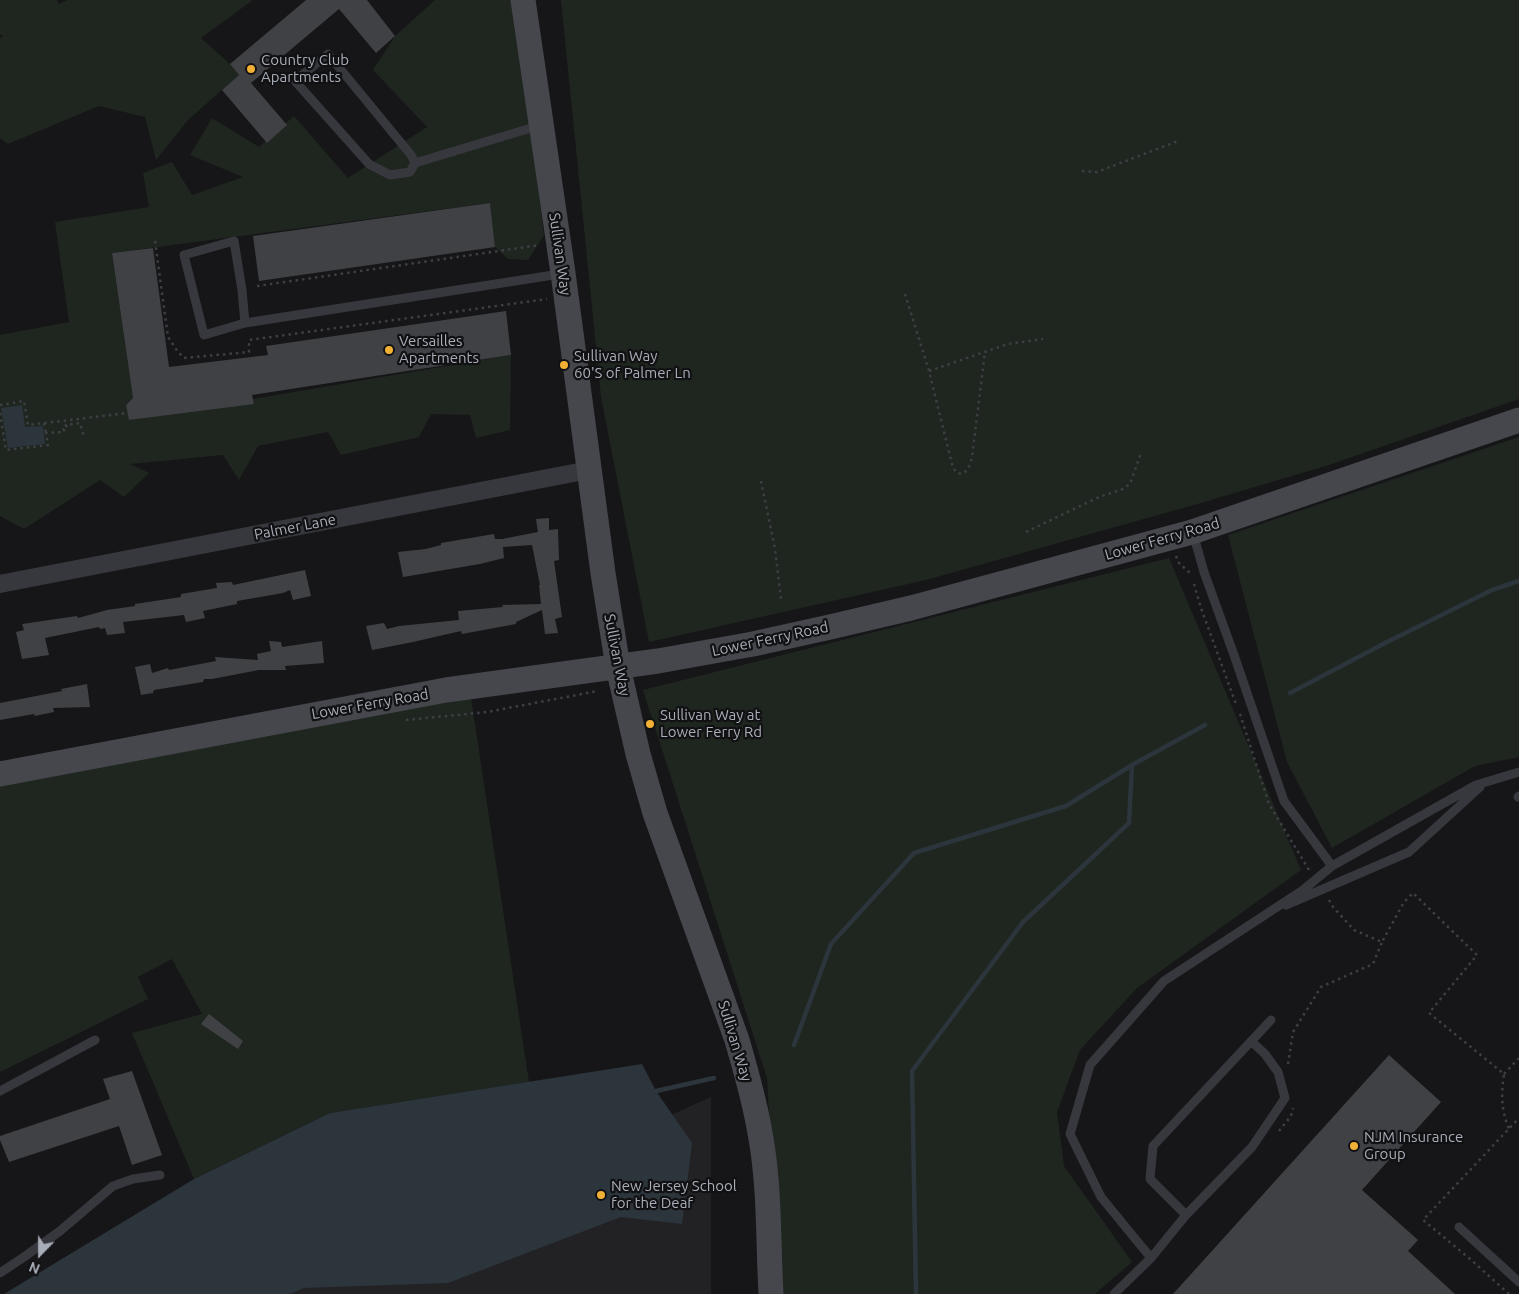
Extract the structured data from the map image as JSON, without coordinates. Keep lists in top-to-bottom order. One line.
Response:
{"streets":{"main road":["Sullivan Way","Lower Ferry Road"],"street":["Palmer Lane"]},"crossings":[["Sullivan Way","Palmer Lane"],["Sullivan Way","Lower Ferry Road"]],"places":["Country Club Apartments","Versailles Apartments","Sullivan Way 60'S of Palmer Ln","Sullivan Way at Lower Ferry Rd","NJM Insurance Group","New Jersey School for the Deaf"],"north":"bottom"}
